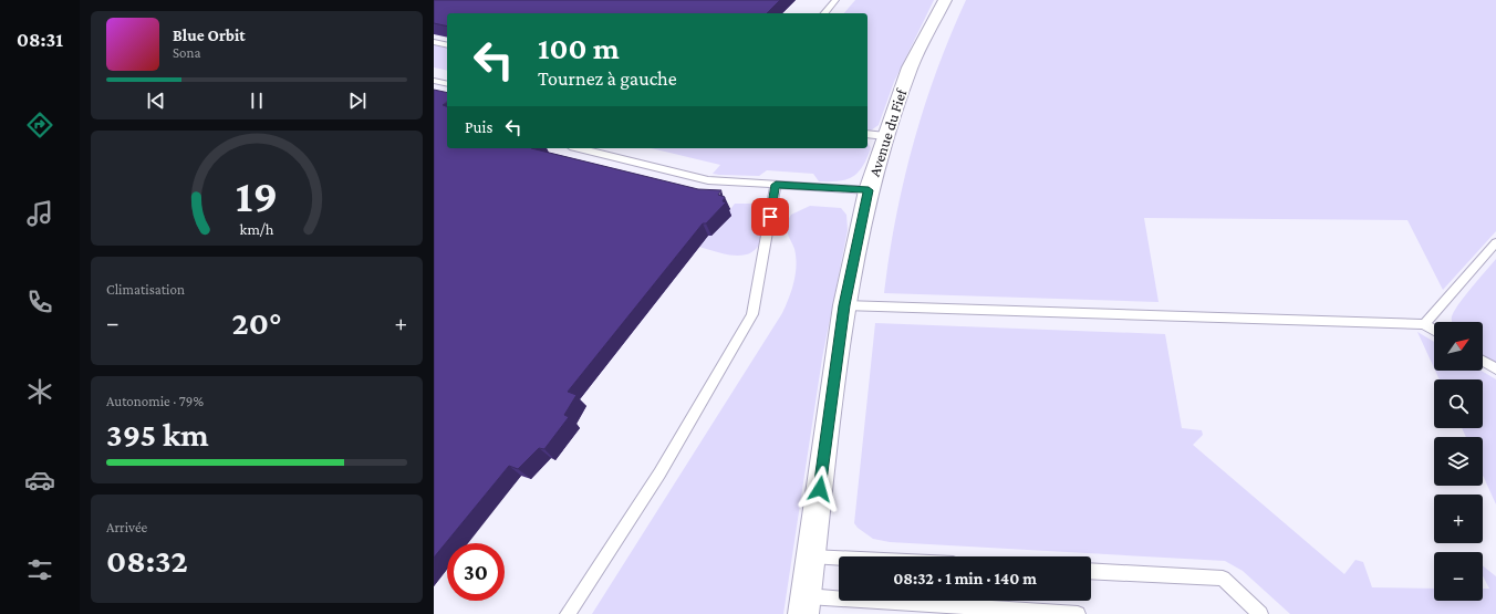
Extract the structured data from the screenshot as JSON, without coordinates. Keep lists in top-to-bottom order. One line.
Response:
{"streets":{"street":["Avenue du Fief"]},"north":"top right","page":{"tabs":"08:31","turn":["100 m","Tournez à gauche"],"song":["Blue Orbit","Sona"],"then":"Puis","tile":["Climatisation",["Autonomie · 79%","395 km"],["Arrivée","08:32"]],"heat":["−","20°","+"],"map_buttons":["+","−"],"limit":"30","trip":"08:32 · 1 min · 140 m","gauge":["19","km/h"]}}
